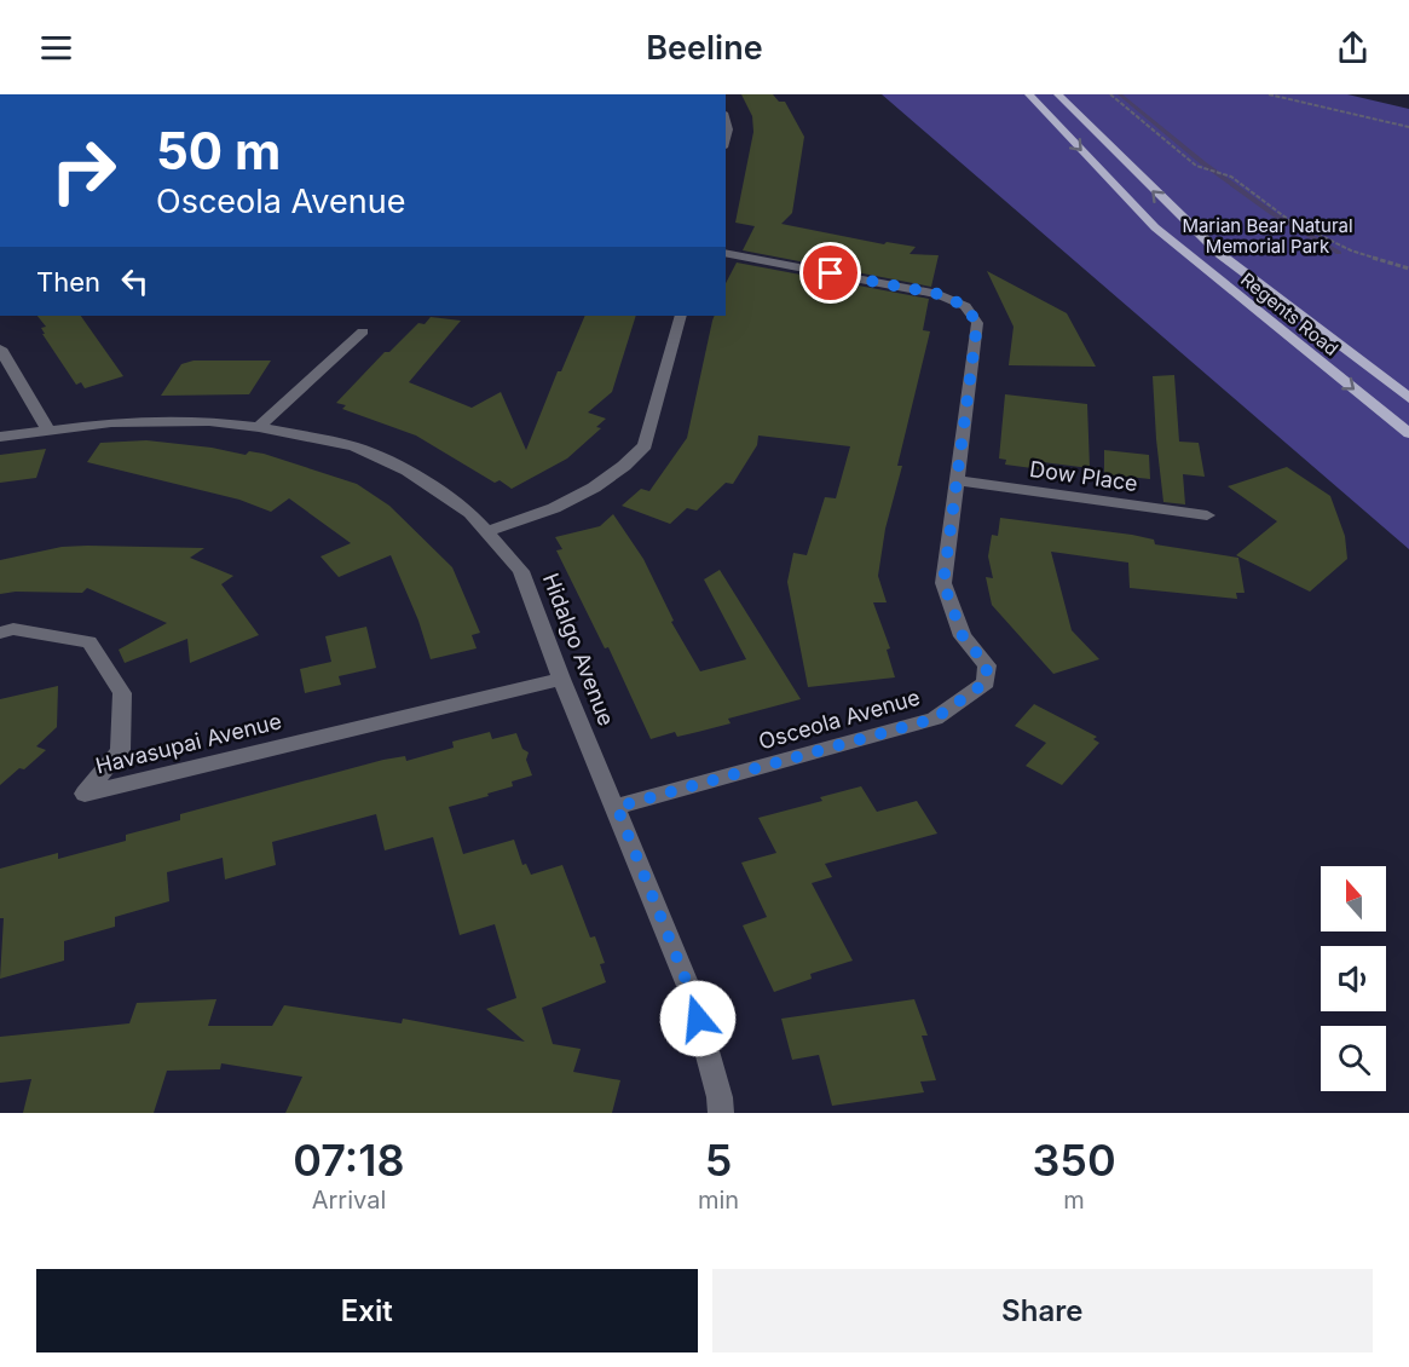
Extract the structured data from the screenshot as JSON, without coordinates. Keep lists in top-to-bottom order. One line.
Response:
{"streets":{"main road":["Regents Road"],"street":["Dow Place","Hidalgo Avenue","Osceola Avenue","Havasupai Avenue"]},"crossings":[["Dow Place","Osceola Avenue"],["Hidalgo Avenue","Osceola Avenue"],["Hidalgo Avenue","Havasupai Avenue"]],"parks":["Marian Bear Natural Memorial Park"],"north":"top","page":{"header":"Beeline","turn":["50 m","Osceola Avenue"],"then":"Then","eta":["07:18","Arrival","5","min","350","m"],"buttons":["Exit","Share"]}}
